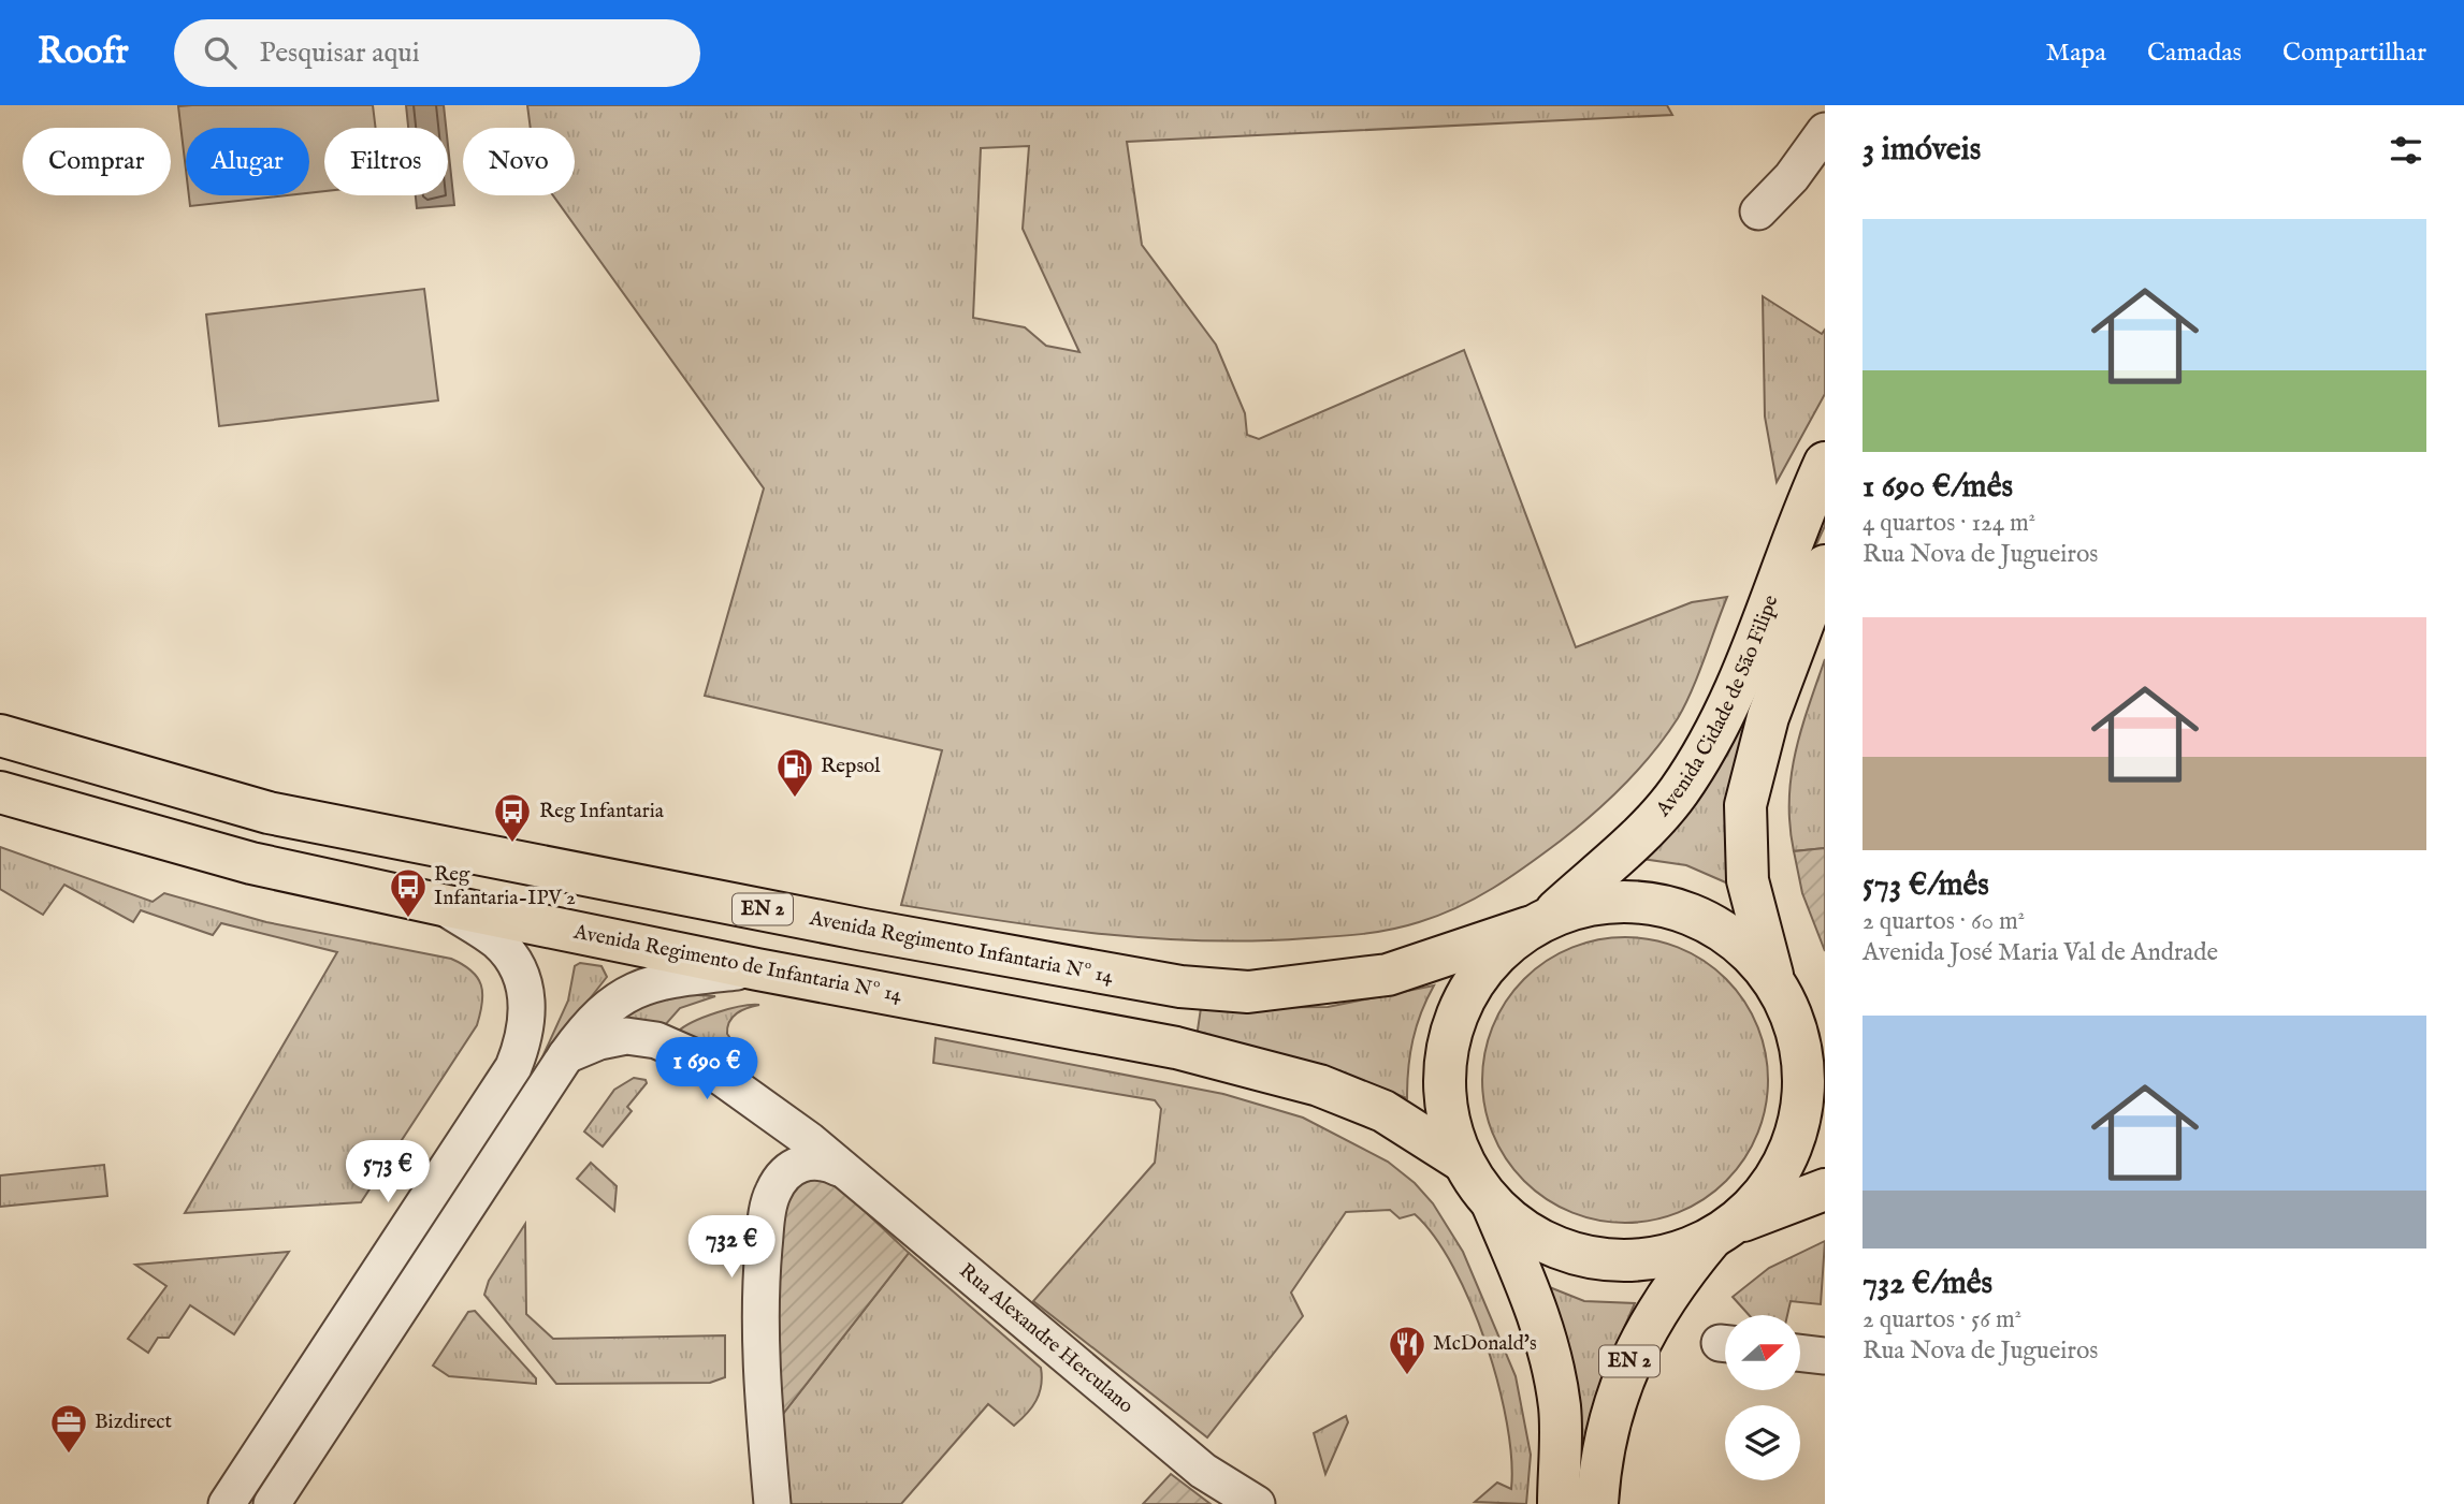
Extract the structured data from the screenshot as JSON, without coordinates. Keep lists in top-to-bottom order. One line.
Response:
{"streets":{"main road":["Avenida Cidade de São Filipe","EN 2","Avenida Regimento Infantaria Nº 14","Avenida Regimento de Infantaria Nº 14"],"street":["Rua Alexandre Herculano"]},"crossings":[["Avenida Cidade de São Filipe","EN 2"],["Avenida Cidade de São Filipe","Avenida Regimento Infantaria Nº 14"],["EN 2","Avenida Regimento Infantaria Nº 14"],["EN 2","Avenida Regimento de Infantaria Nº 14"]],"places":{"fuel station":["Repsol"],"bus stop":["Reg Infantaria","Reg Infantaria-IPV 2"],"restaurant":["McDonald's"],"office":["Bizdirect"]},"north":"right","page":{"header":"Roofr","search":"Pesquisar aqui","nav":["Mapa","Camadas","Compartilhar"],"heading":"3 imóveis","chip":["Comprar","Alugar","Filtros","Novo"],"list":[{"name":"1 690 €/mês","note":"4 quartos · 124 m² · Rua Nova de Jugueiros"},{"name":"573 €/mês","note":"2 quartos · 60 m² · Avenida José Maria Val de Andrade"},{"name":"732 €/mês","note":"2 quartos · 56 m² · Rua Nova de Jugueiros"}],"price":["1 690 €","573 €","732 €"]}}
